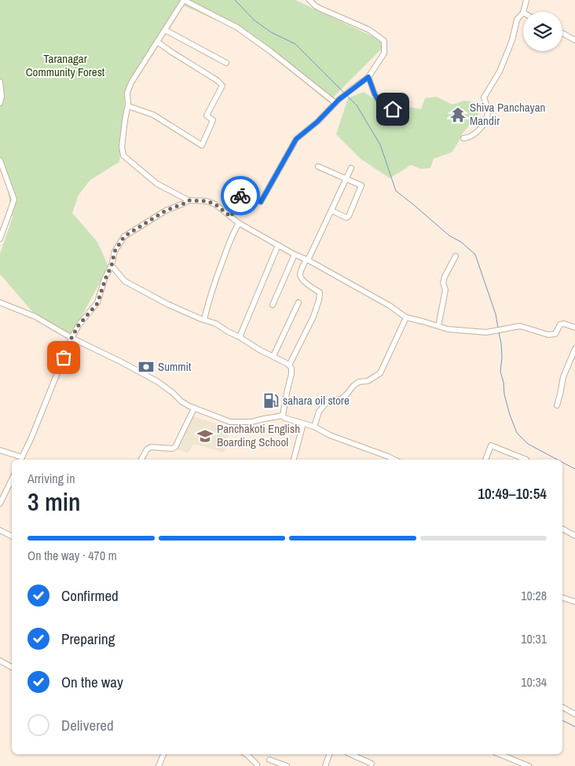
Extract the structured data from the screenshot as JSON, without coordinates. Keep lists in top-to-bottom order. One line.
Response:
{"parks":["Taranagar Community Forest"],"places":{"temple":["Shiva Panchayan Mandir"],"bank":["Summit"],"fuel station":["sahara oil store"],"school or university":["Panchakoti English Boarding School"]},"page":{"heading":["3 min","Arriving in","10:49–10:54"],"bar":"On the way · 470 m","list":[["Confirmed","10:28"],["Preparing","10:31"],["On the way","10:34"],"Delivered"]}}
